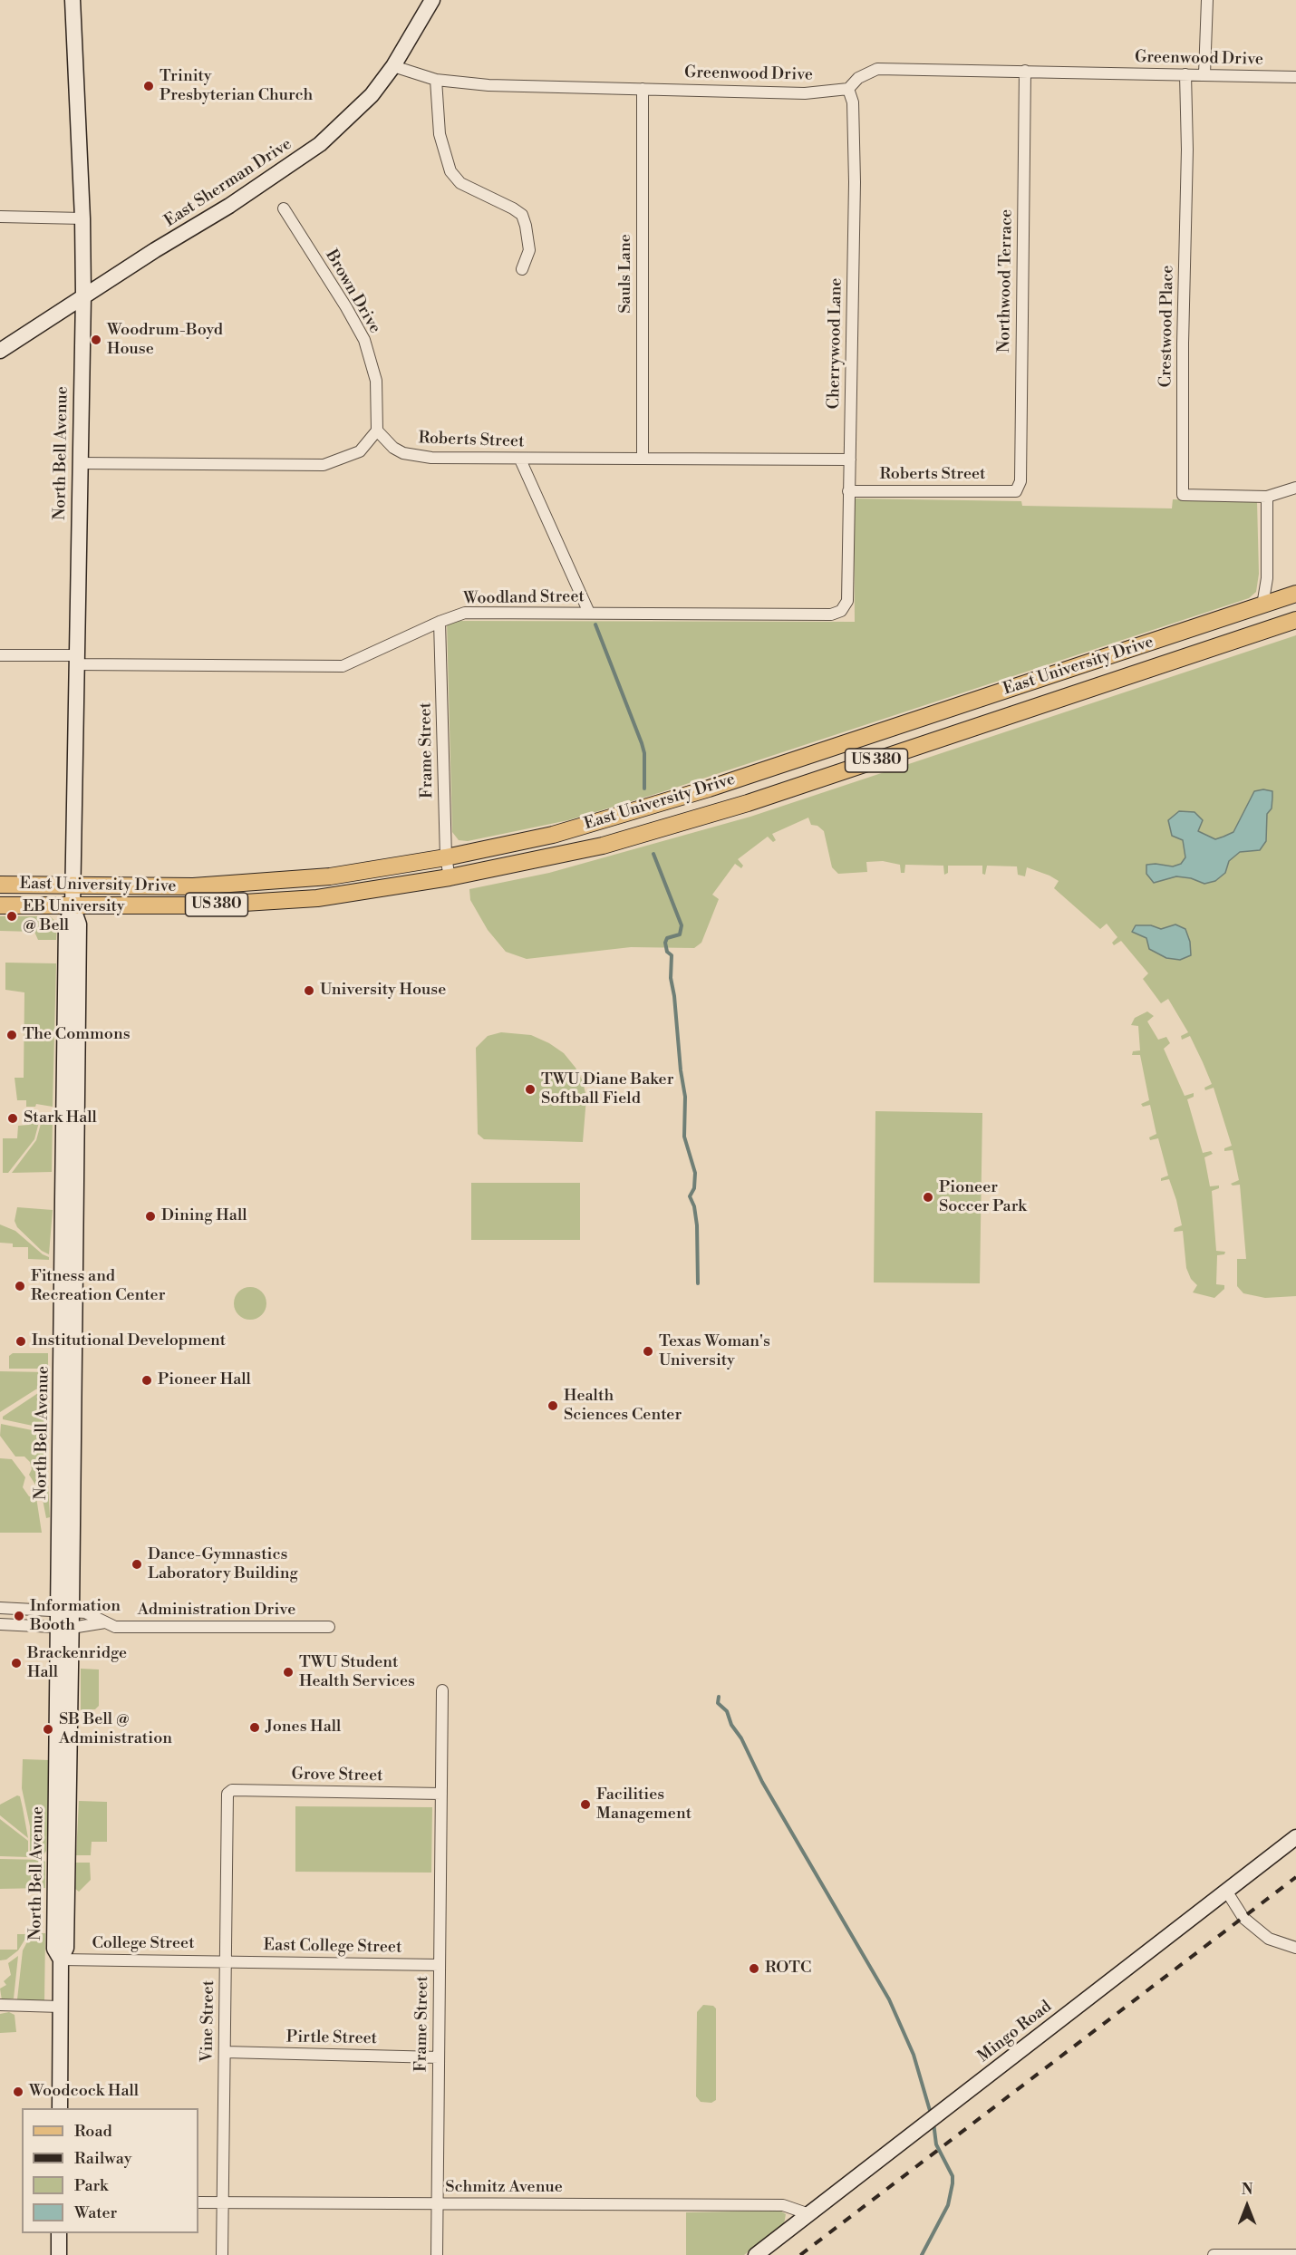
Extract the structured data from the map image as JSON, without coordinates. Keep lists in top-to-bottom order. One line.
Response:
{"streets":{"main road":["East Sherman Drive","North Bell Avenue","East University Drive","US 380","Mingo Road"],"street":["Greenwood Drive","Sauls Lane","Northwood Terrace","Brown Drive","Crestwood Place","Cherrywood Lane","Roberts Street","Woodland Street","Frame Street","Administration Drive","Grove Street","College Street","East College Street","Vine Street","Pirtle Street","Schmitz Avenue"]},"crossings":[["Greenwood Drive","East Sherman Drive"],["Greenwood Drive","Sauls Lane"],["Greenwood Drive","Northwood Terrace"],["Greenwood Drive","Crestwood Place"],["Greenwood Drive","Cherrywood Lane"],["East Sherman Drive","North Bell Avenue"],["Sauls Lane","Roberts Street"],["Northwood Terrace","Roberts Street"],["Brown Drive","Roberts Street"],["Cherrywood Lane","Roberts Street"],["Cherrywood Lane","Woodland Street"],["North Bell Avenue","Woodland Street"],["North Bell Avenue","East University Drive"],["North Bell Avenue","Administration Drive"],["North Bell Avenue","College Street"],["Woodland Street","Frame Street"],["East University Drive","Frame Street"],["Frame Street","Grove Street"],["Frame Street","East College Street"],["Frame Street","Pirtle Street"],["Frame Street","Schmitz Avenue"],["Grove Street","Vine Street"],["College Street","East College Street"],["College Street","Vine Street"],["East College Street","Vine Street"],["Vine Street","Pirtle Street"],["Vine Street","Schmitz Avenue"],["Mingo Road","Schmitz Avenue"]],"places":["Trinity Presbyterian Church","Woodrum-Boyd House","EB University @ Bell","University House","The Commons","TWU Diane Baker Softball Field","Stark Hall","Pioneer Soccer Park","Dining Hall","Fitness and Recreation Center","Institutional Development","Texas Woman's University","Pioneer Hall","Health Sciences Center","Dance-Gymnastics Laboratory Building","Information Booth","Brackenridge Hall","TWU Student Health Services","Jones Hall","SB Bell @ Administration","Facilities Management","ROTC","Woodcock Hall"],"legend":["Road","Railway","Park","Water"],"north":"top"}
